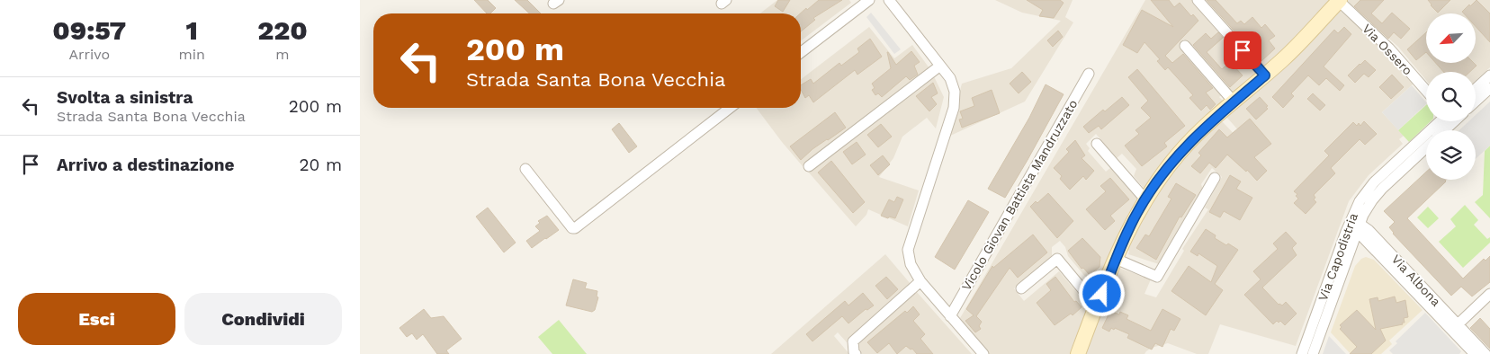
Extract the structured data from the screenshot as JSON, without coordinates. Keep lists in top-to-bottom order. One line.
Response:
{"streets":{"street":["Via Ossero","Vicolo Giovan Battista Mandruzzato","Via Capodistria","Via Albona"]},"crossings":[["Via Capodistria","Via Albona"]],"north":"bottom left","page":{"eta":["09:57","Arrivo","1","min","220","m"],"turn":["200 m","Strada Santa Bona Vecchia"],"list":[{"name":"Svolta a sinistra","note":"Strada Santa Bona Vecchia","value":"200 m"},{"name":"Arrivo a destinazione","value":"20 m"}],"buttons":["Esci","Condividi"]}}
